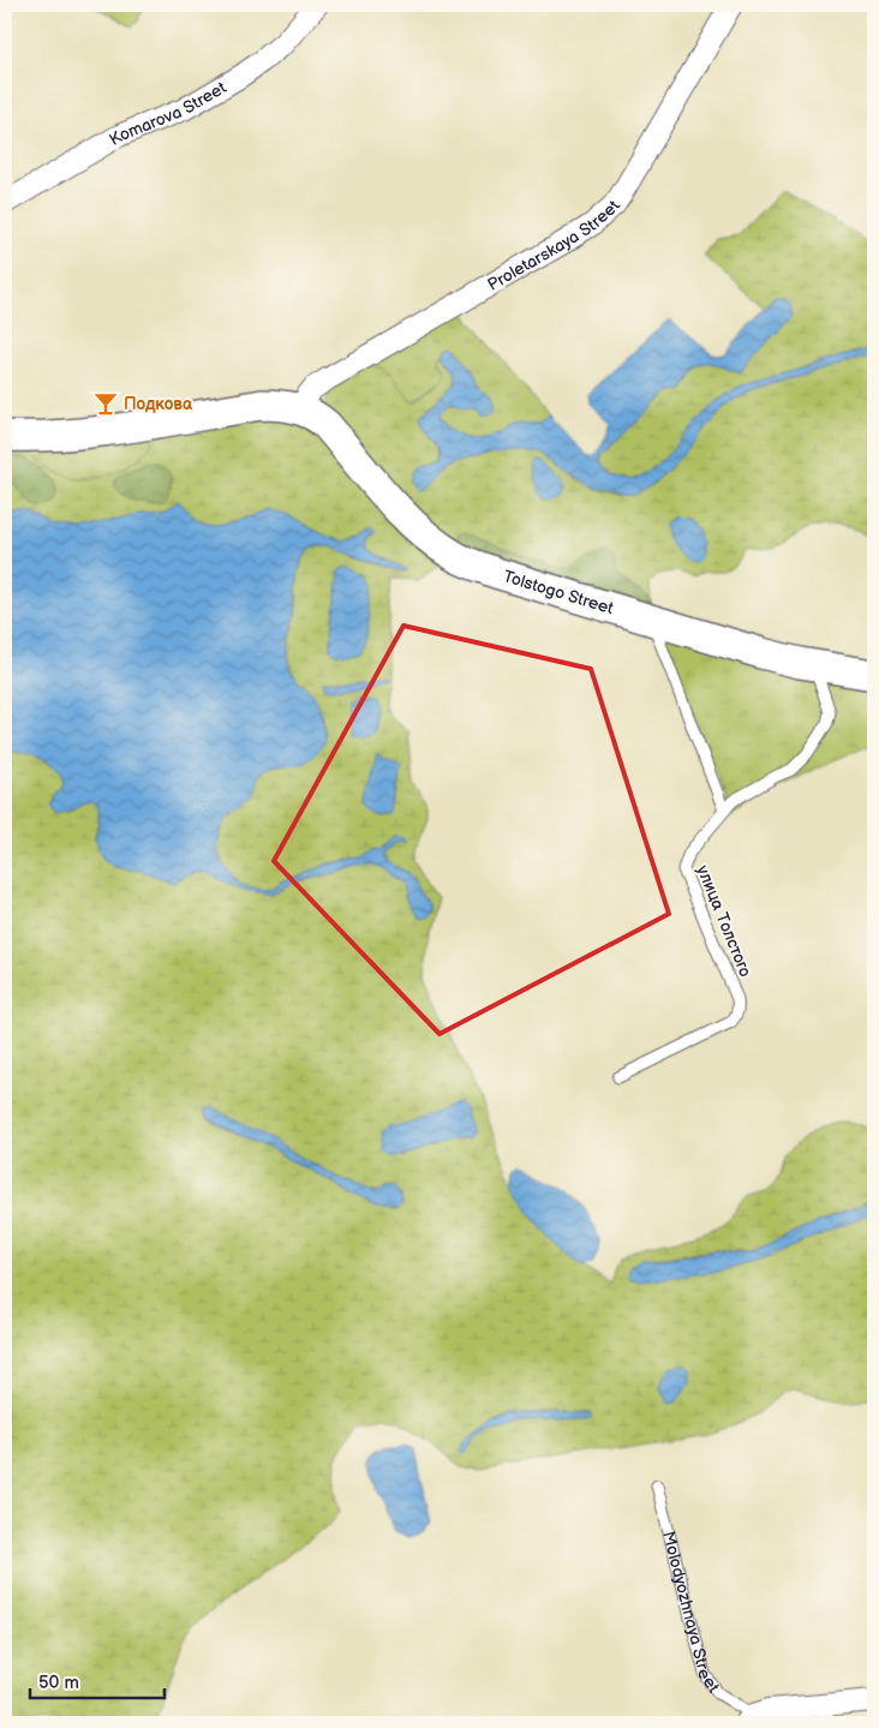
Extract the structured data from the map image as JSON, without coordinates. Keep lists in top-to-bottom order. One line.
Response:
{"streets":{"main road":["Tolstogo Street"],"street":["Komarova Street","Proletarskaya Street","Molodyozhnaya Street"],"lane":["улица Толстого"]},"crossings":[["Proletarskaya Street","Tolstogo Street"],["Tolstogo Street","улица Толстого"]],"places":{"bar":["Подкова"]},"scale_bar":"50 m"}
